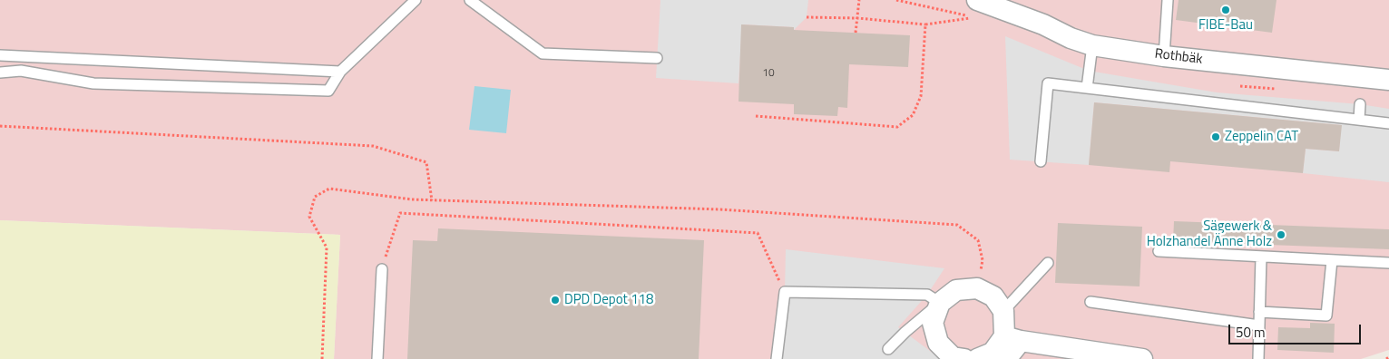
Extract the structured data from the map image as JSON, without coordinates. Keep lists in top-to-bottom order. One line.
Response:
{"streets":{"street":["Rothbäk"]},"places":["FIBE-Bau","Zeppelin CAT","Sägewerk & Holzhandel Änne Holz","DPD Depot 118"],"house_numbers":["10"],"scale_bar":"50 m"}
